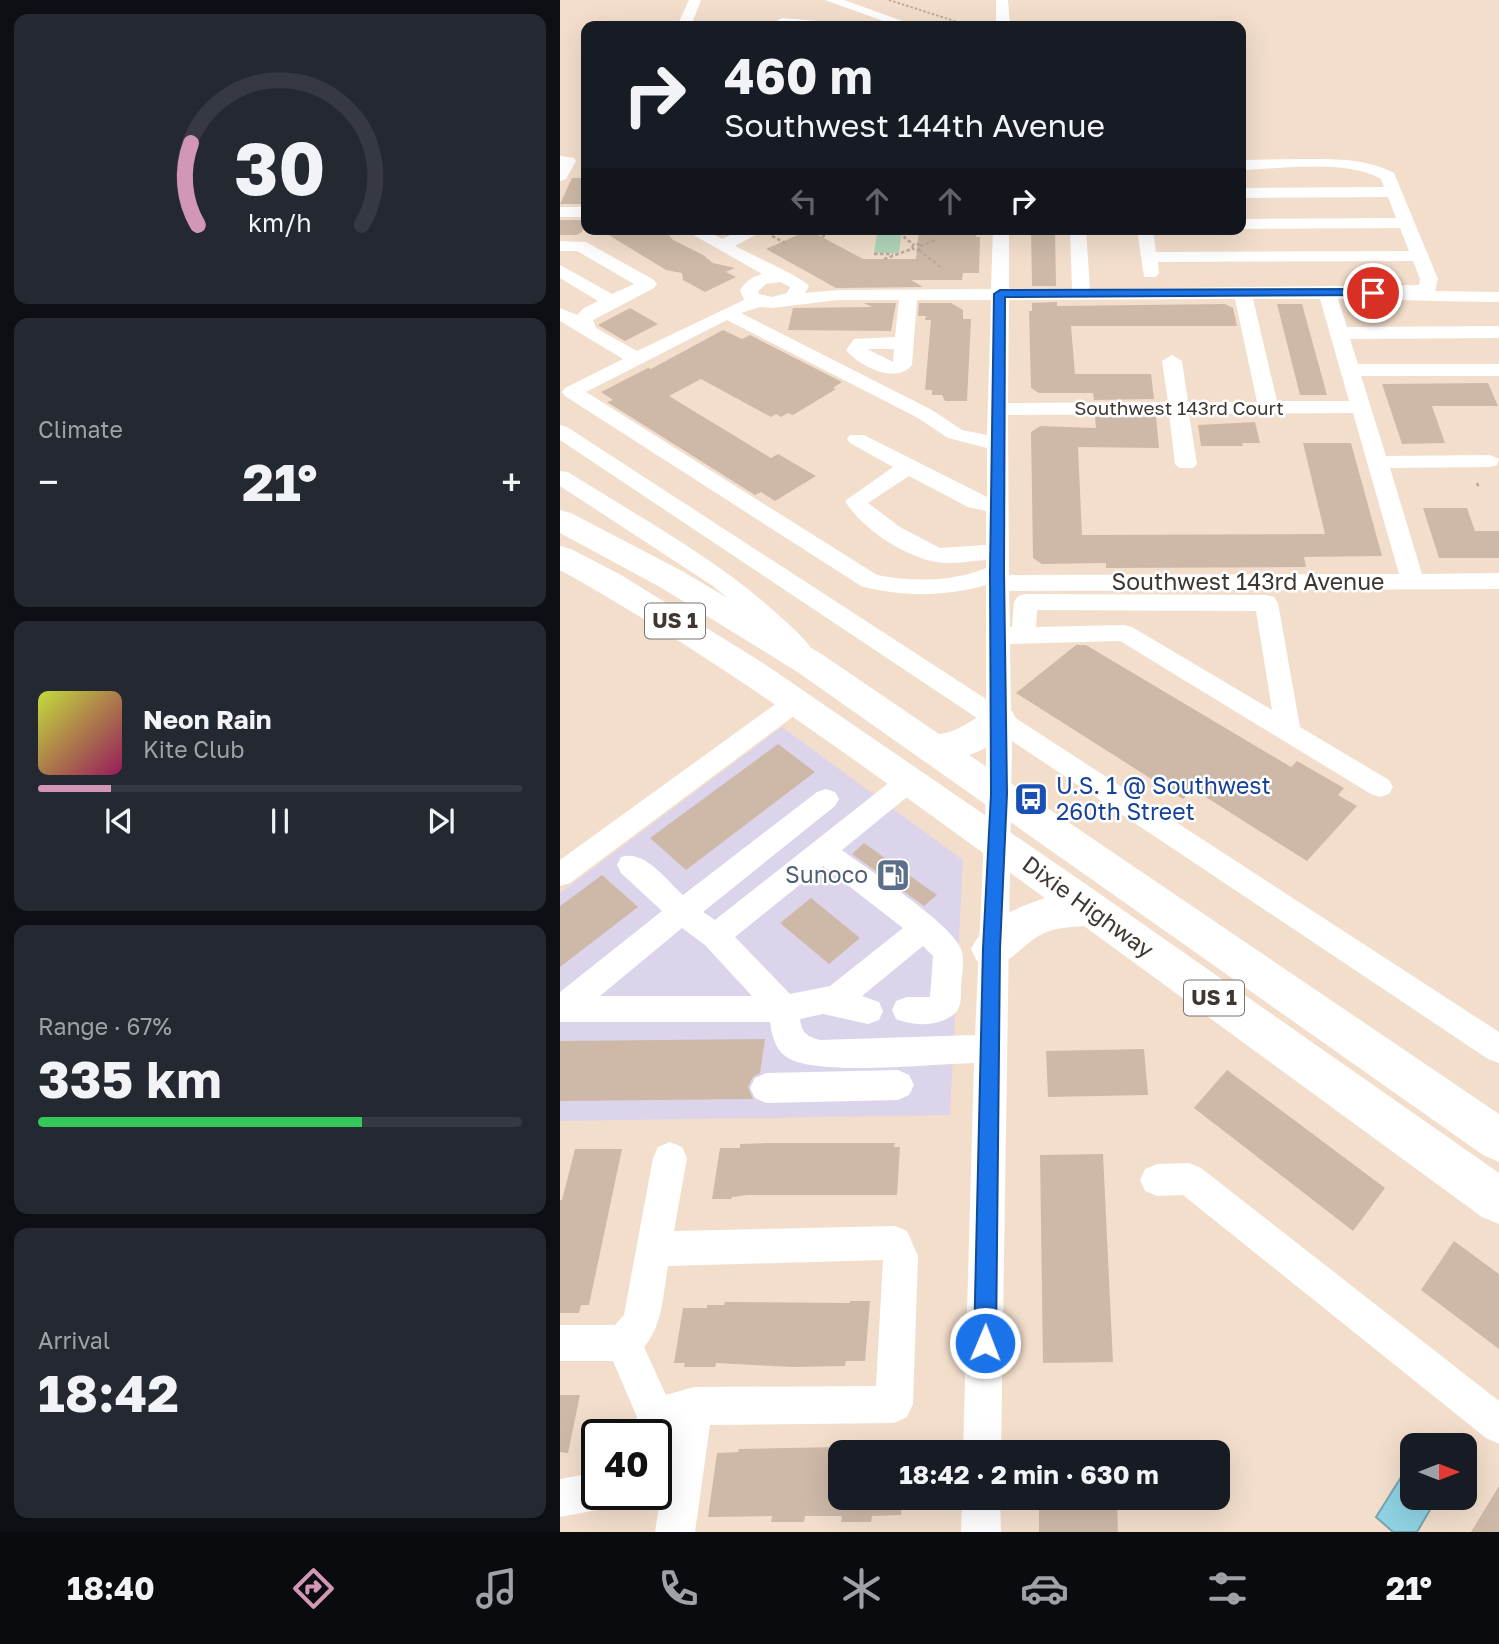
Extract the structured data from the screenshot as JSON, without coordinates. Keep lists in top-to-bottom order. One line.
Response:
{"streets":{"highway":["US 1","Dixie Highway"],"street":["Southwest 143rd Court","Southwest 143rd Avenue"]},"crossings":[["US 1","Dixie Highway"]],"places":{"bus stop":["U.S. 1 @ Southwest 260th Street"],"fuel station":["Sunoco"]},"north":"right","page":{"turn":["460 m","Southwest 144th Avenue"],"tile":["Climate",["Range · 67%","335 km"],["Arrival","18:42"]],"heat":["−","21°","+"],"song":["Neon Rain","Kite Club"],"limit":"40","trip":"18:42 · 2 min · 630 m","tabs":["18:40","21°"],"gauge":["30","km/h"]}}
